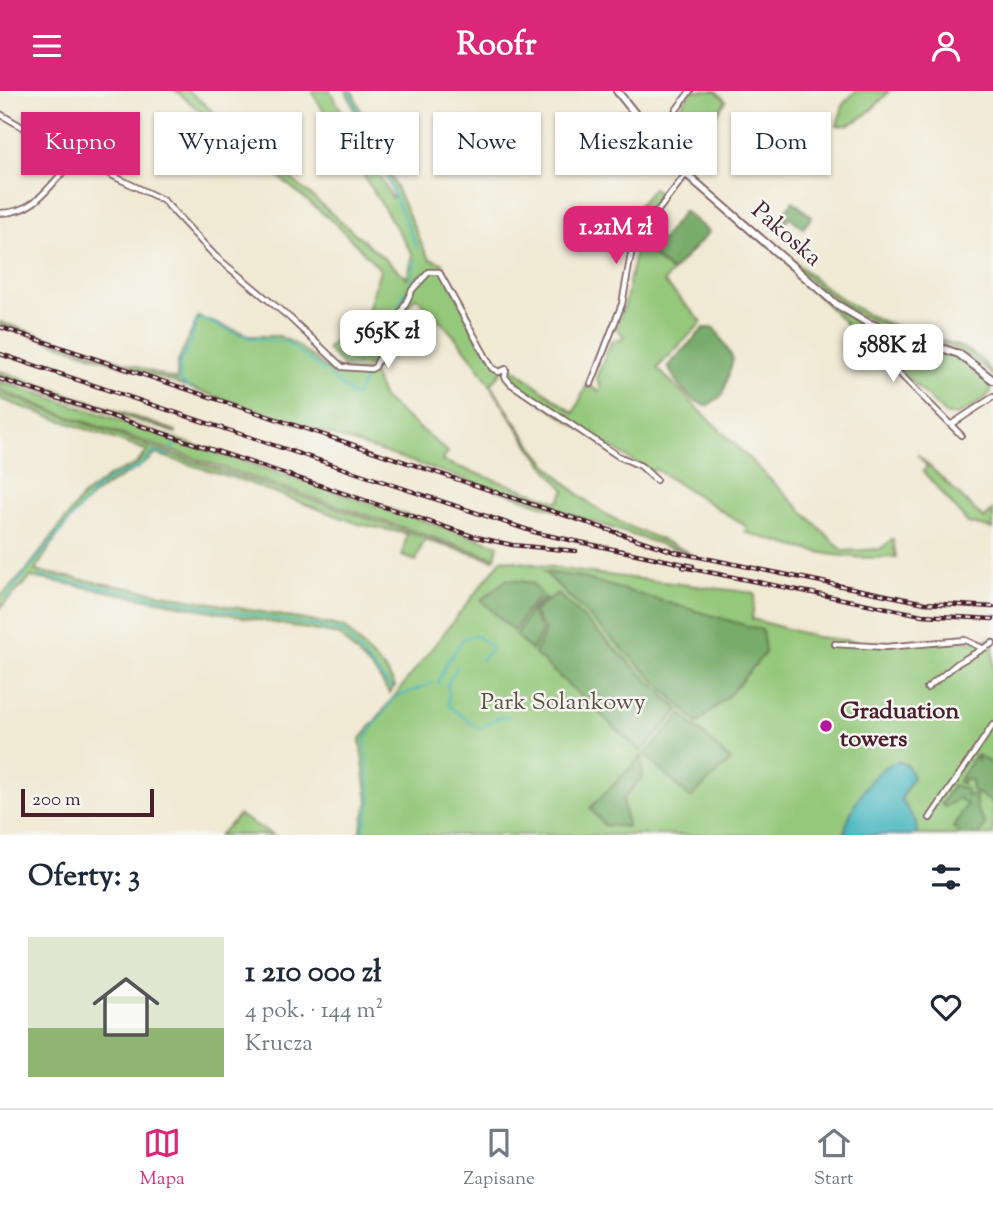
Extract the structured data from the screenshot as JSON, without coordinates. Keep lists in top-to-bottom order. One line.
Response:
{"streets":{"main road":["Pakoska"]},"parks":["Park Solankowy"],"places":["Graduation towers"],"scale_bar":"200 m","page":{"header":"Roofr","chip":["Kupno","Wynajem","Filtry","Nowe","Mieszkanie","Dom"],"price":["1.21M zł","565K zł","588K zł"],"scale":"200 m","heading":"Oferty: 3","list":[{"name":"1 210 000 zł","note":"4 pok. · 144 m² · Krucza"}],"tabs":["Mapa","Zapisane","Start"]}}
